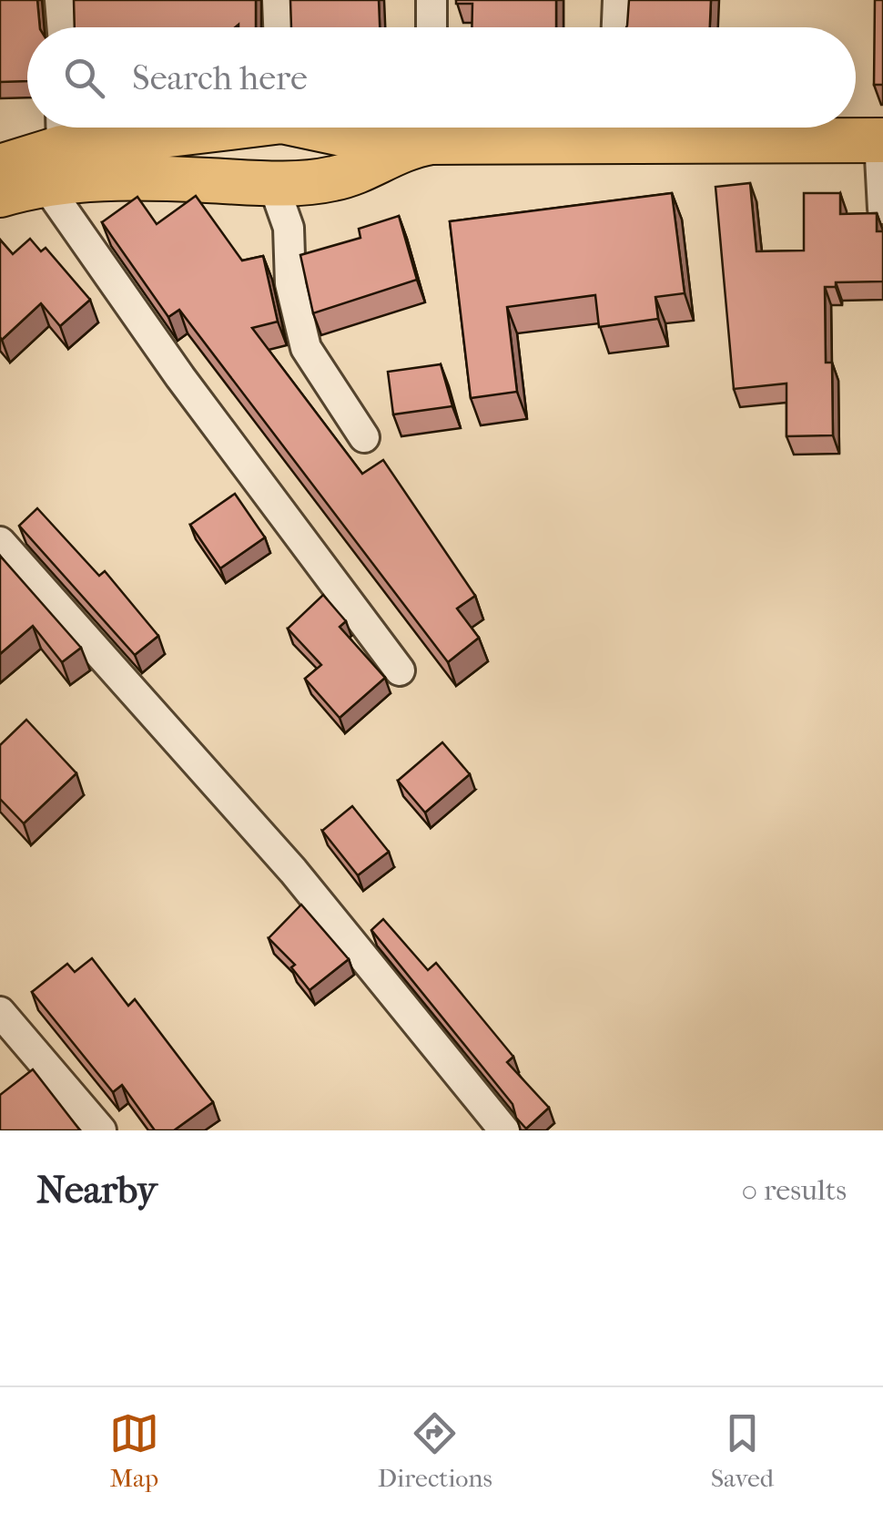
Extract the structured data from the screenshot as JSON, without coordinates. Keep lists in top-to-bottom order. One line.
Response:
{"page":{"search":"Search here","heading":["Nearby","0 results"],"nav":["Map","Directions","Saved"]}}
